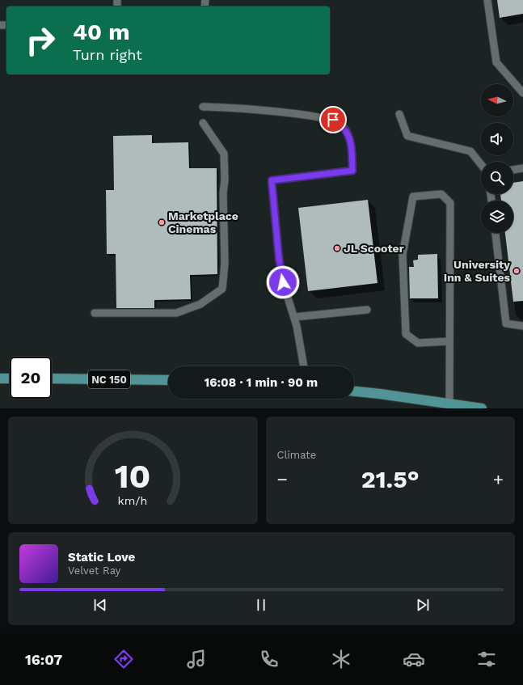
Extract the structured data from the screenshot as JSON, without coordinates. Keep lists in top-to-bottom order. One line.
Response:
{"streets":{"main road":["NC 150"]},"places":["Marketplace Cinemas","JL Scooter","University Inn & Suites"],"north":"left","page":{"turn":["40 m","Turn right"],"limit":"20","trip":"16:08 · 1 min · 90 m","tile":"Climate","heat":["−","21.5°","+"],"song":["Static Love","Velvet Ray"],"tabs":"16:07","gauge":["10","km/h"]}}
